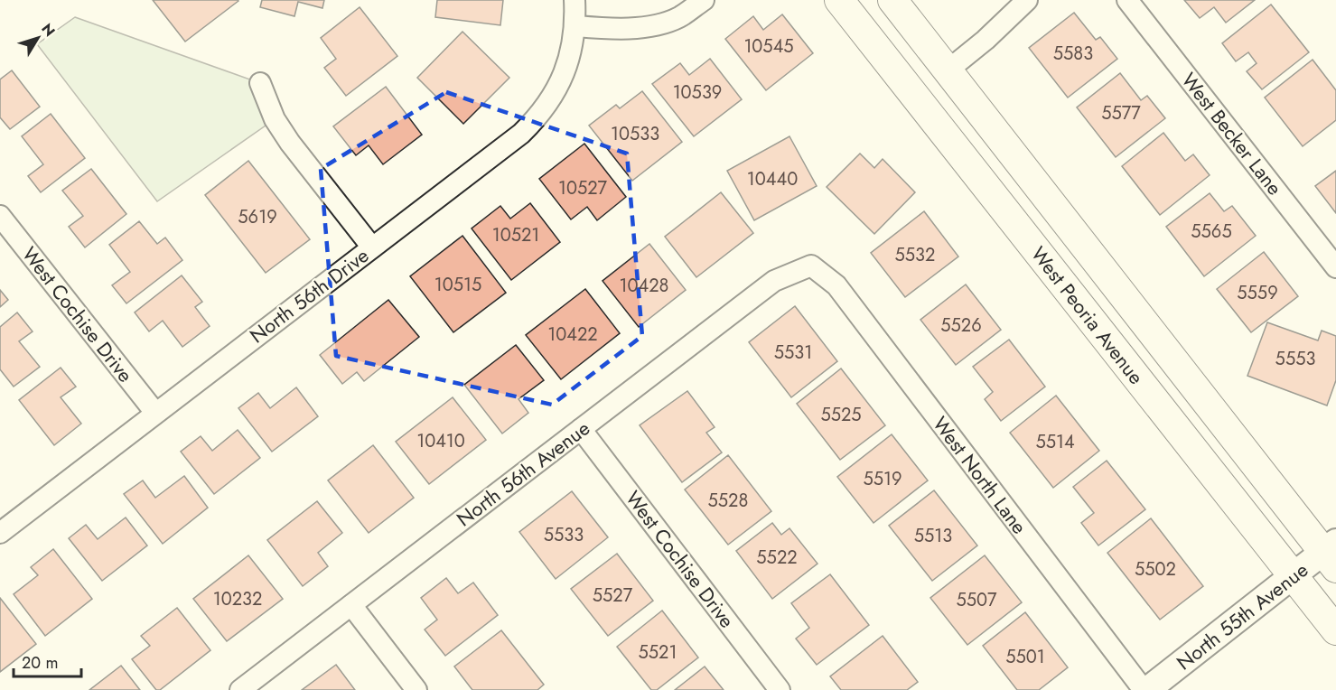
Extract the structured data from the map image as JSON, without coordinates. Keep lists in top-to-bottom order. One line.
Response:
{"streets":{"main road":["West Peoria Avenue"],"street":["West Becker Lane","North 56th Drive","West Cochise Drive","North 56th Avenue","West North Lane","North 55th Avenue"]},"crossings":[["North 56th Drive","West Cochise Drive"],["West Cochise Drive","North 56th Avenue"],["West Peoria Avenue","North 55th Avenue"],["North 56th Avenue","West North Lane"],["West North Lane","North 55th Avenue"]],"house_numbers":["10545","5583","10539","5577","10533","10440","10527","5619","5565","10521","5532","10515","10428","5559","5526","10422","5531","5553","5525","10410","5514","5519","5528","5533","5513","5522","5502","5527","10232","5507","5521","5501"],"scale_bar":"20 m","north":"top right"}
